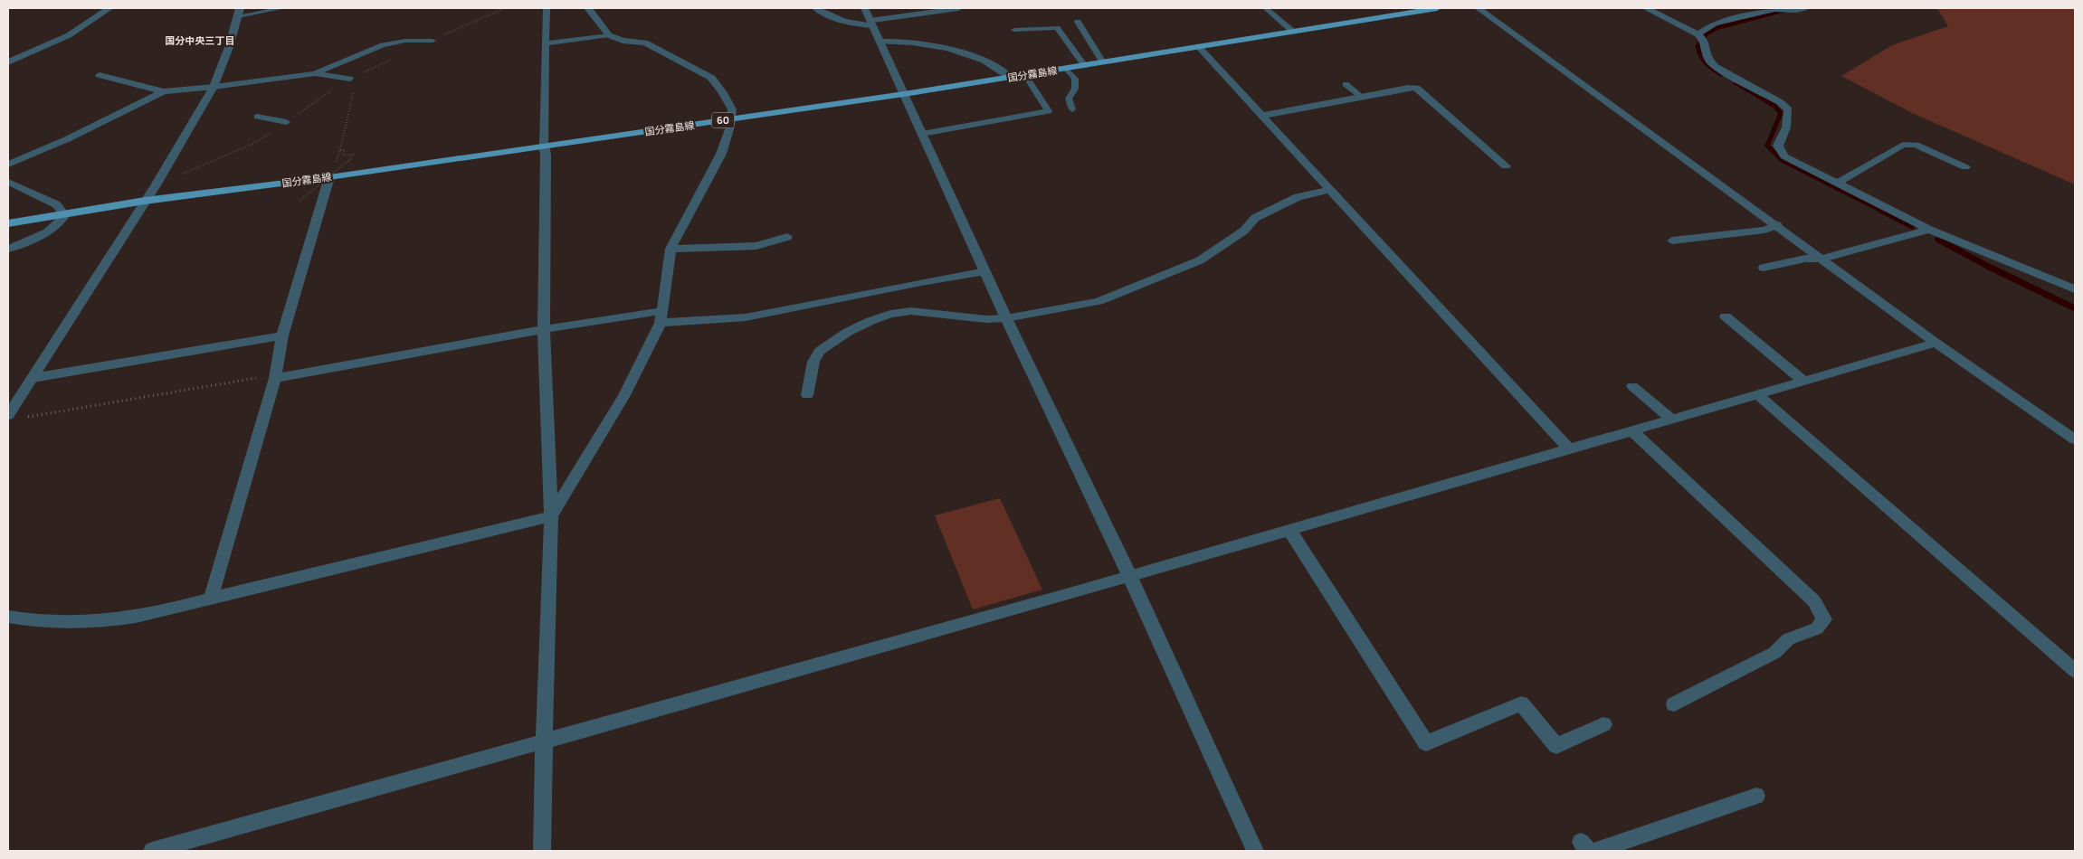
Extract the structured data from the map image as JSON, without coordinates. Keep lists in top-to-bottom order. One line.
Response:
{"streets":{"main road":["国分霧島線","60"]},"districts":["国分中央三丁目"]}
